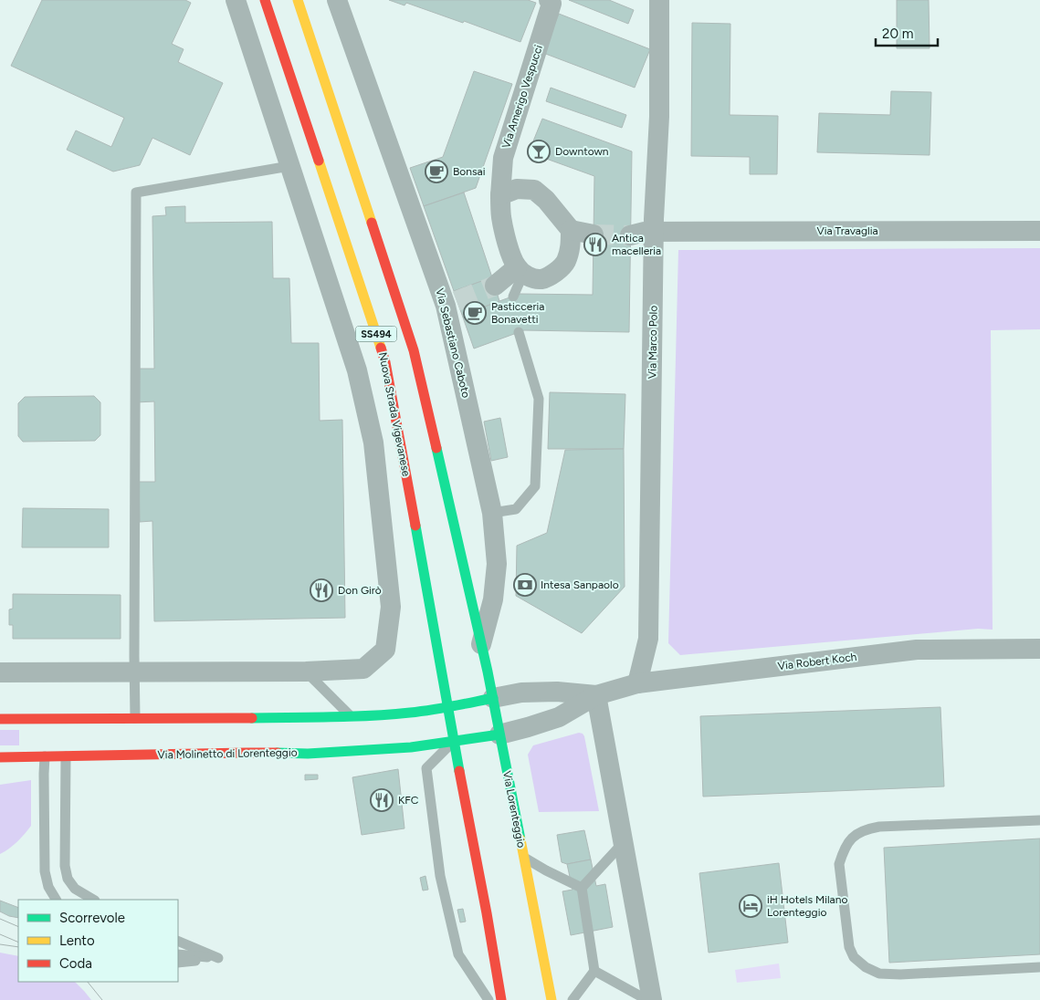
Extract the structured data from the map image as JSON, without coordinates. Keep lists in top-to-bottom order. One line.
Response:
{"streets":{"main road":["SS494","Nuova Strada Vigevanese","Via Molinetto di Lorenteggio","Via Lorenteggio"],"street":["Via Amerigo Vespucci","Via Travaglia","Via Marco Polo","Via Sebastiano Caboto","Via Robert Koch"]},"crossings":[["Via Travaglia","Via Marco Polo"],["SS494","Via Sebastiano Caboto"],["SS494","Nuova Strada Vigevanese"],["SS494","Via Robert Koch"],["SS494","Via Molinetto di Lorenteggio"],["SS494","Via Lorenteggio"],["Via Marco Polo","Via Robert Koch"],["Via Robert Koch","Via Molinetto di Lorenteggio"],["Via Robert Koch","Via Lorenteggio"],["Via Molinetto di Lorenteggio","Via Lorenteggio"]],"places":{"bar":["Downtown"],"cafe":["Bonsai","Pasticceria Bonavetti"],"restaurant":["Antica macelleria","Don Girò","KFC"],"bank":["Intesa Sanpaolo"],"hotel":["iH Hotels Milano Lorenteggio"]},"legend":["Scorrevole","Lento","Coda"],"scale_bar":"20 m"}
